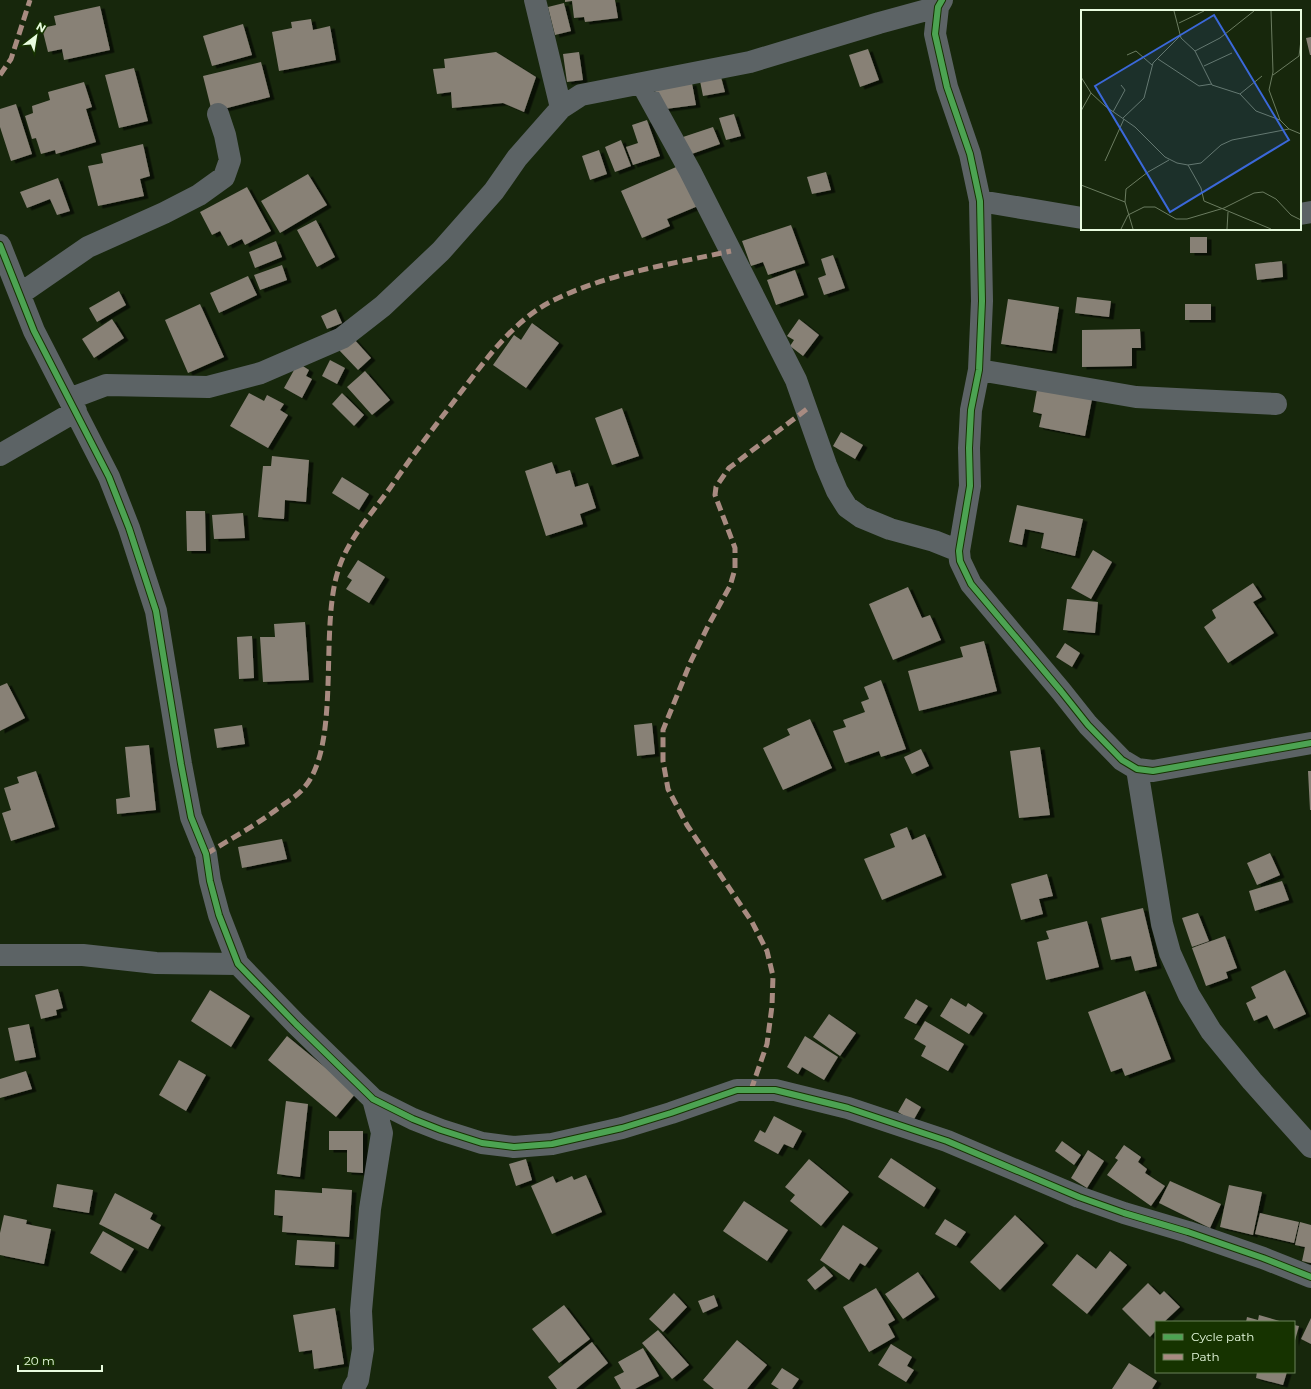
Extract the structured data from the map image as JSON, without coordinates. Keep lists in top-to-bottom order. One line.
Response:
{"legend":["Cycle path","Path"],"scale_bar":"20 m","north":"top right"}
